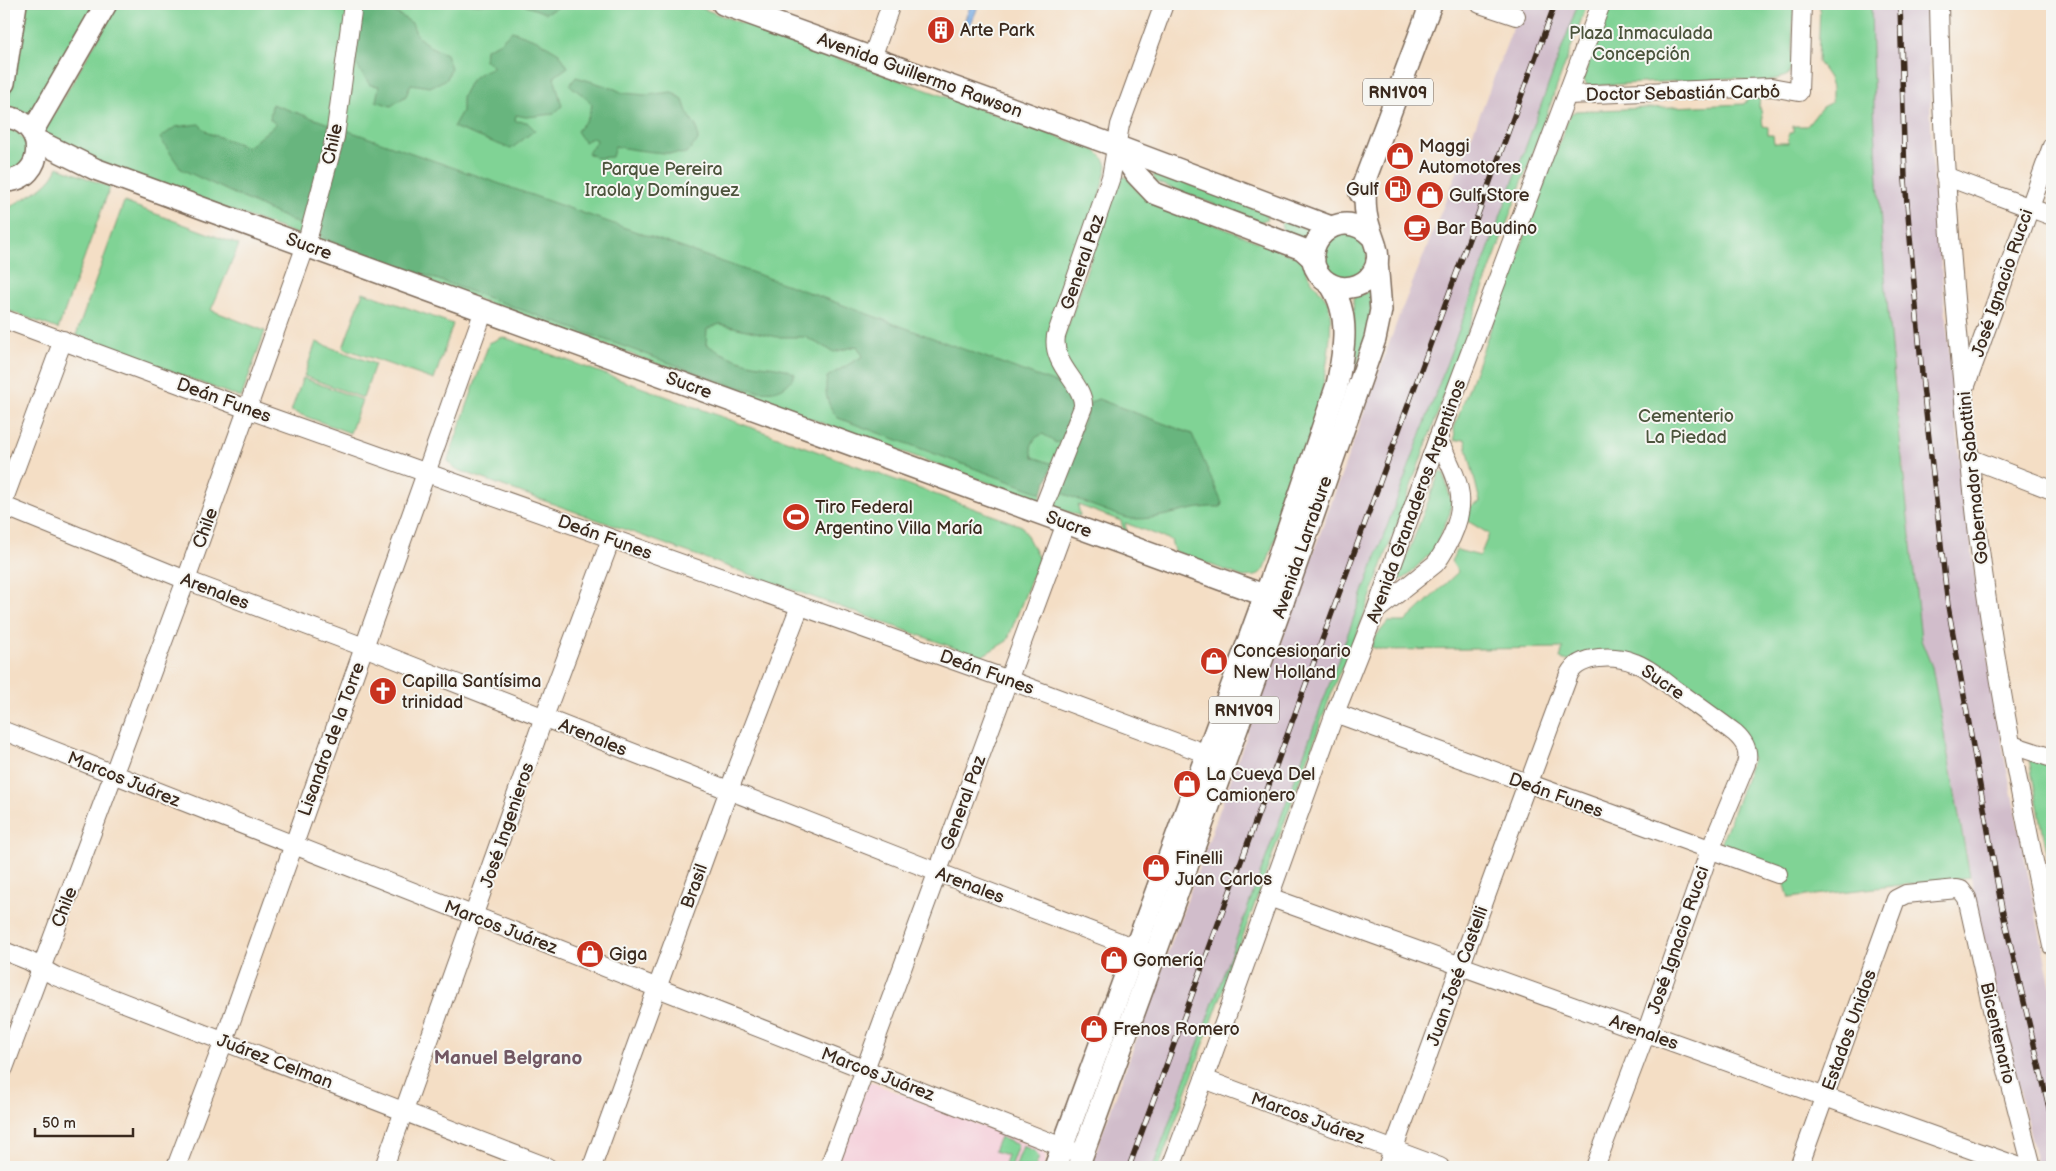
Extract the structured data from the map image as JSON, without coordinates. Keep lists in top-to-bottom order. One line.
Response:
{"streets":{"main road":["Avenida Guillermo Rawson","RN1V09","Sucre","Avenida Larrabure"],"street":["Doctor Sebastián Carbó","Chile","General Paz","José Ignacio Rucci","Deán Funes","Gobernador Sabattini","Avenida Granaderos Argentinos","Arenales","Lisandro de la Torre","Marcos Juárez","José Ingenieros","Brasil","Juan José Castelli","Estados Unidos","Bicentenario","Juárez Celman"]},"crossings":[["Avenida Guillermo Rawson","RN1V09"],["Avenida Guillermo Rawson","General Paz"],["Avenida Guillermo Rawson","Avenida Larrabure"],["RN1V09","Avenida Larrabure"],["Doctor Sebastián Carbó","Avenida Granaderos Argentinos"],["Chile","Sucre"],["Chile","Deán Funes"],["Chile","Arenales"],["Chile","Marcos Juárez"],["Chile","Juárez Celman"],["Sucre","General Paz"],["Sucre","José Ignacio Rucci"],["Sucre","Avenida Larrabure"],["Sucre","Lisandro de la Torre"],["Sucre","Juan José Castelli"],["General Paz","Deán Funes"],["General Paz","Arenales"],["General Paz","Marcos Juárez"],["José Ignacio Rucci","Deán Funes"],["José Ignacio Rucci","Gobernador Sabattini"],["José Ignacio Rucci","Arenales"],["Deán Funes","Avenida Granaderos Argentinos"],["Deán Funes","Avenida Larrabure"],["Deán Funes","Lisandro de la Torre"],["Deán Funes","José Ingenieros"],["Deán Funes","Brasil"],["Deán Funes","Juan José Castelli"],["Avenida Granaderos Argentinos","Arenales"],["Avenida Granaderos Argentinos","Marcos Juárez"],["Avenida Larrabure","Arenales"],["Avenida Larrabure","Marcos Juárez"],["Arenales","Lisandro de la Torre"],["Arenales","José Ingenieros"],["Arenales","Brasil"],["Arenales","Juan José Castelli"],["Arenales","Estados Unidos"],["Lisandro de la Torre","Marcos Juárez"],["Lisandro de la Torre","Juárez Celman"],["Marcos Juárez","José Ingenieros"],["Marcos Juárez","Brasil"],["Marcos Juárez","Juan José Castelli"],["José Ingenieros","Juárez Celman"],["Estados Unidos","Bicentenario"]],"districts":["Manuel Belgrano"],"parks":["Plaza Inmaculada Concepción","Parque Pereira Iraola y Domínguez","Cementerio La Piedad"],"places":{"building":["Arte Park"],"shop":["Maggi Automotores","Gulf Store","Concesionario New Holland","La Cueva Del Camionero","Finelli Juan Carlos","Giga","Gomería","Frenos Romero"],"fuel station":["Gulf"],"cafe":["Bar Baudino"],"sports":["Tiro Federal Argentino Villa María"],"church":["Capilla Santísima trinidad"]},"scale_bar":"50 m"}
